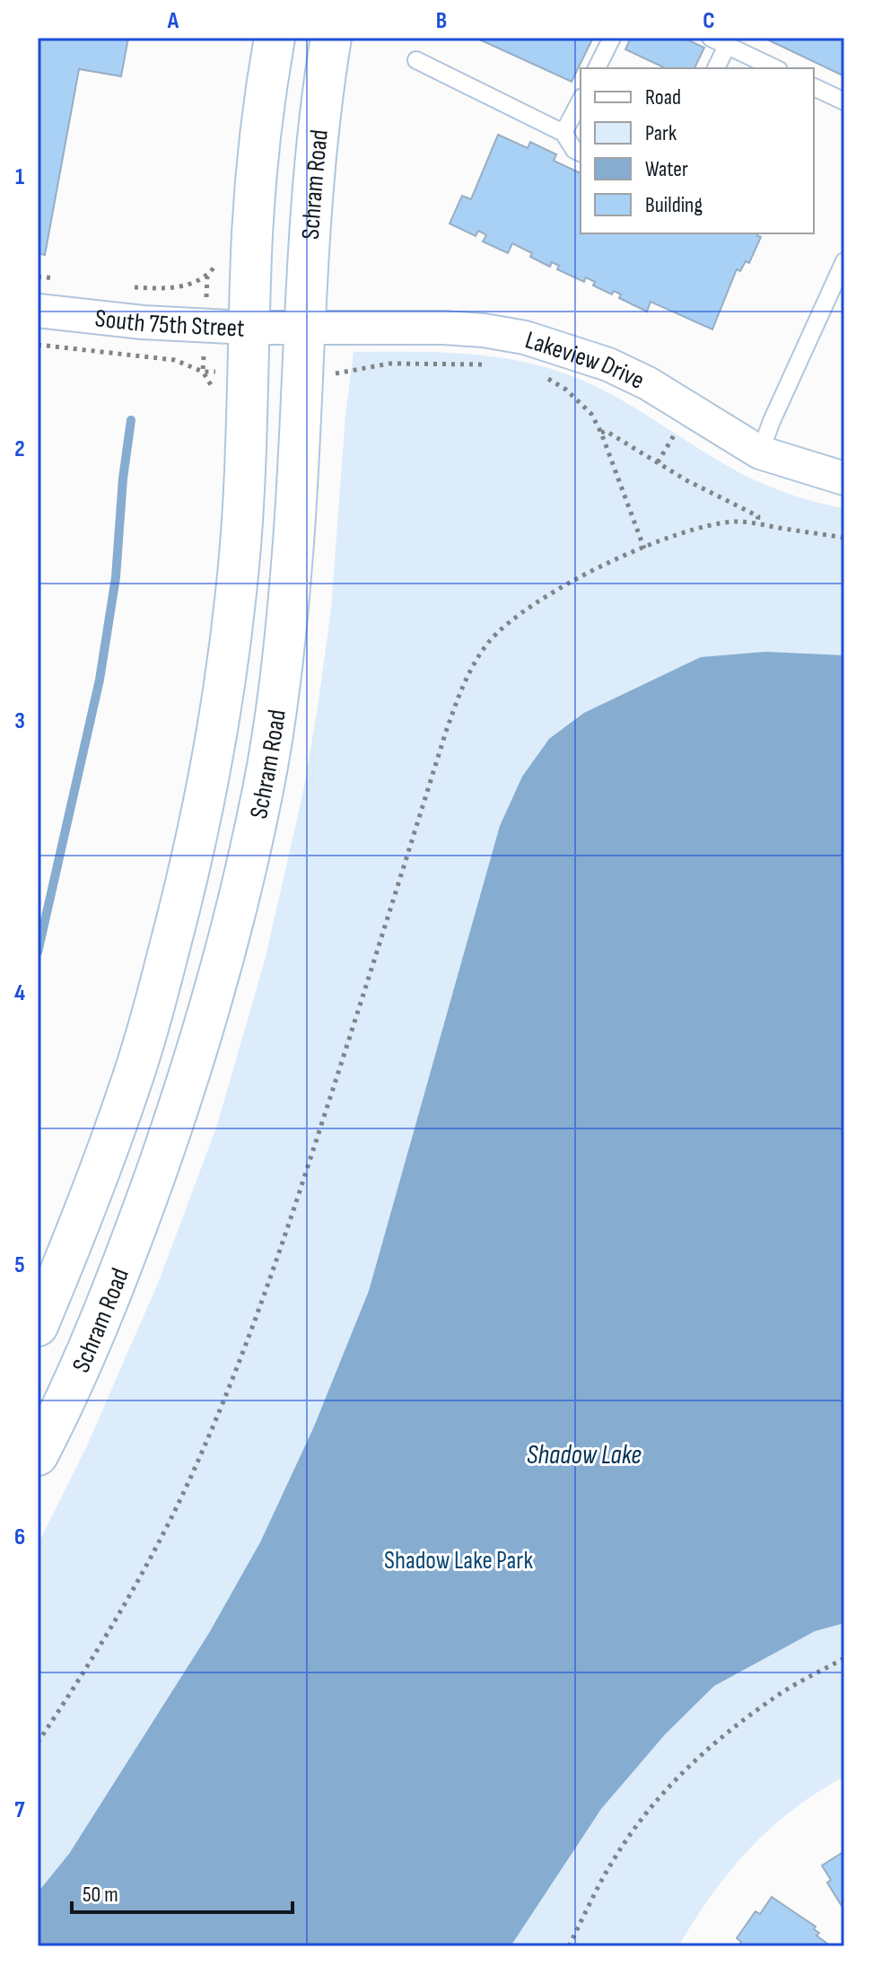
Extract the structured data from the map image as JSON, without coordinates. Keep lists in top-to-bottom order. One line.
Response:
{"streets":{"main road":["Schram Road"],"street":["South 75th Street","Lakeview Drive"]},"crossings":[["Schram Road","South 75th Street"],["Schram Road","Lakeview Drive"],["South 75th Street","Lakeview Drive"]],"water":["Shadow Lake"],"parks":["Shadow Lake Park"],"legend":["Road","Park","Water","Building"],"scale_bar":"50 m","grid":{"columns":["A","B","C"],"rows":["1","2","3","4","5","6","7"]}}
